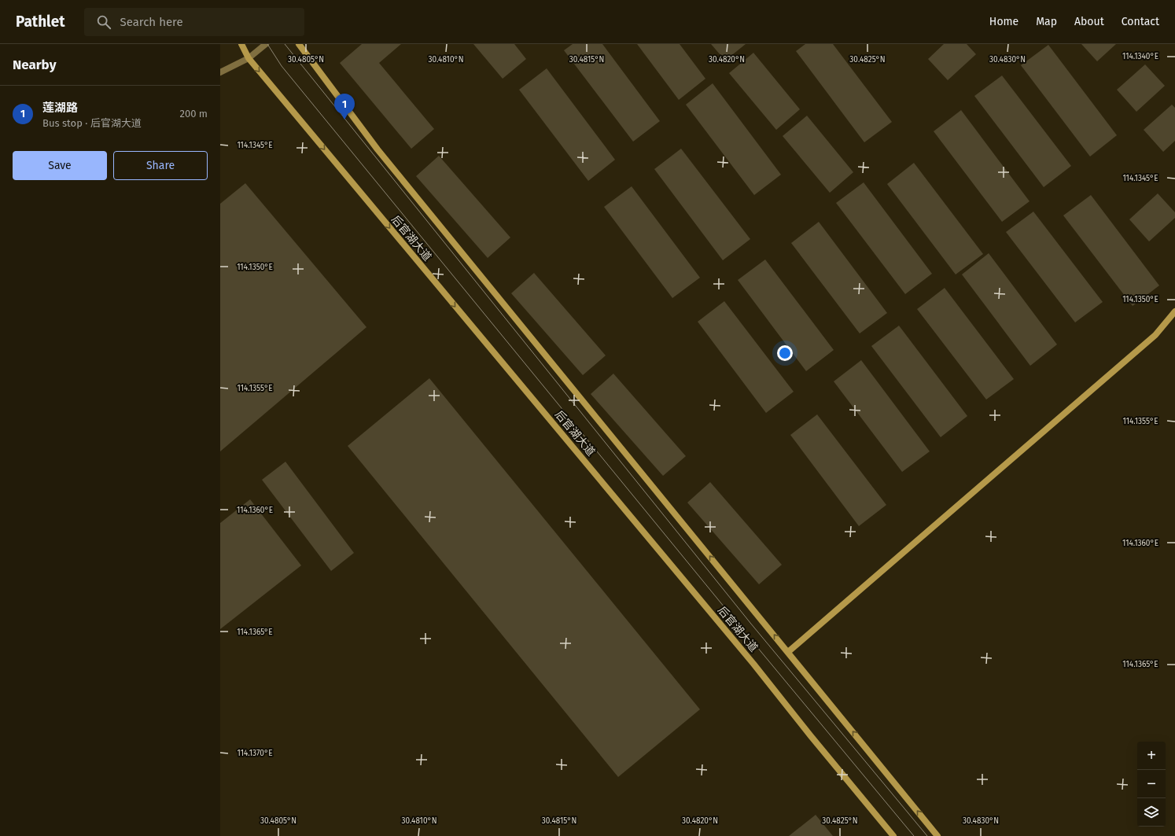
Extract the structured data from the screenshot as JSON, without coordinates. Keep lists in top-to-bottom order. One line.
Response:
{"streets":{"main road":["后官湖大道"]},"page":{"header":"Pathlet","search":"Search here","nav":["Home","Map","About","Contact"],"heading":"Nearby","list":[{"mark":"1","name":"莲湖路","note":"Bus stop · 后官湖大道","value":"200 m"}],"pins":"1","buttons":["Save","Share"],"map_buttons":["+","−"]},"coordinates":["114.1340°E","30.4805°N","30.4810°N","30.4815°N","30.4820°N","30.4825°N","30.4830°N","114.1345°E","114.1350°E","114.1355°E","114.1360°E","114.1365°E","114.1370°E"]}
